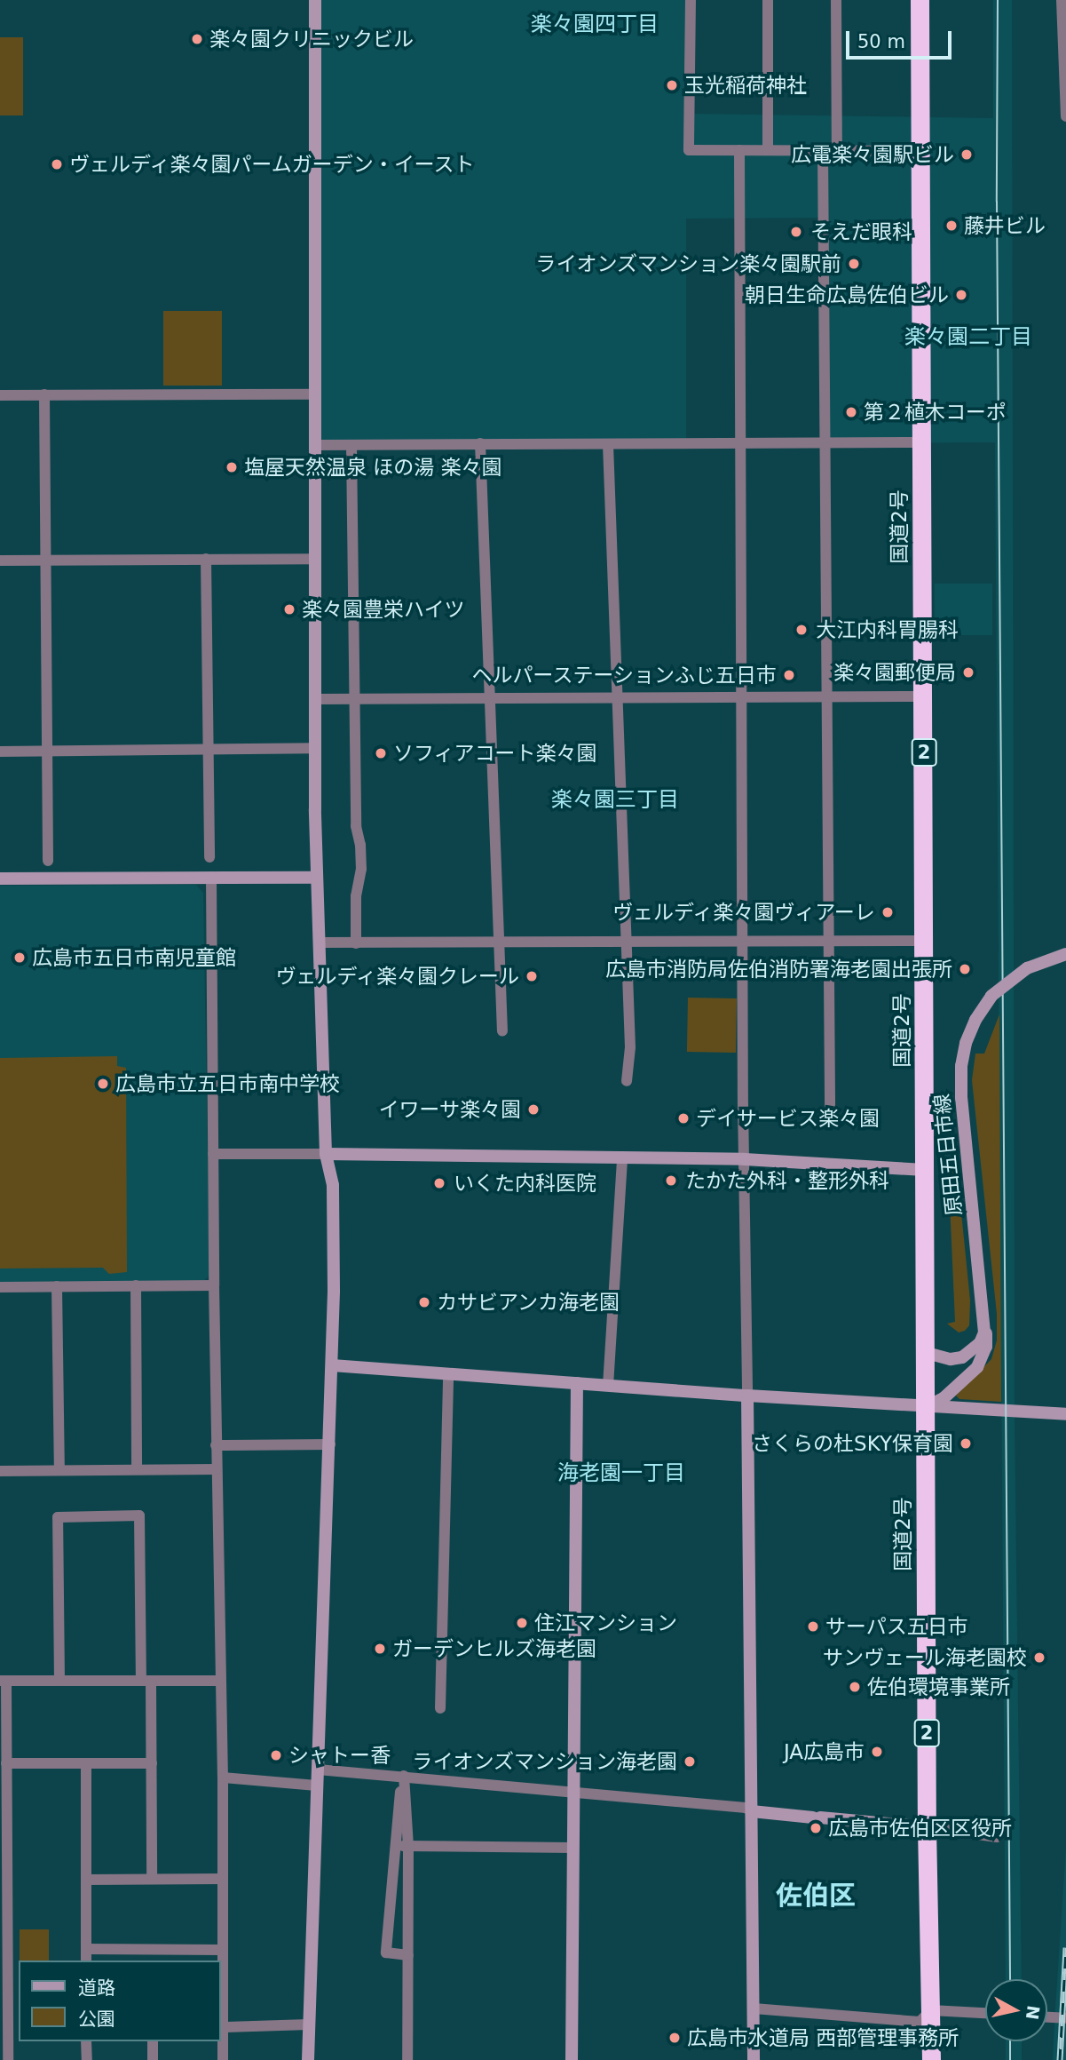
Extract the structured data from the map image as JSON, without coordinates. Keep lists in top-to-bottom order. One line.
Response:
{"streets":{"highway":["国道2号","2"],"street":["原田五日市線"]},"crossings":[["国道2号","原田五日市線"]],"districts":["楽々園四丁目","楽々園二丁目","楽々園三丁目","海老園一丁目","佐伯区"],"places":["楽々園クリニックビル","玉光稲荷神社","広電楽々園駅ビル","ヴェルディ楽々園パームガーデン・イースト","藤井ビル","そえだ眼科","ライオンズマンション楽々園駅前","朝日生命広島佐伯ビル","第２植木コーポ","塩屋天然温泉 ほの湯 楽々園","楽々園豊栄ハイツ","大江内科胃腸科","楽々園郵便局","ヘルパーステーションふじ五日市","ソフィアコート楽々園","ヴェルディ楽々園ヴィアーレ","広島市五日市南児童館","広島市消防局佐伯消防署海老園出張所","ヴェルディ楽々園クレール","広島市立五日市南中学校","イワーサ楽々園","デイサービス楽々園","たかた外科・整形外科","いくた内科医院","カサビアンカ海老園","さくらの杜SKY保育園","住江マンション","サーパス五日市","ガーデンヒルズ海老園","サンヴェール海老園校","佐伯環境事業所","JA広島市","シャトー香","ライオンズマンション海老園","広島市佐伯区区役所","広島市水道局 西部管理事務所"],"legend":["道路","公園"],"scale_bar":"50 m","north":"right"}
